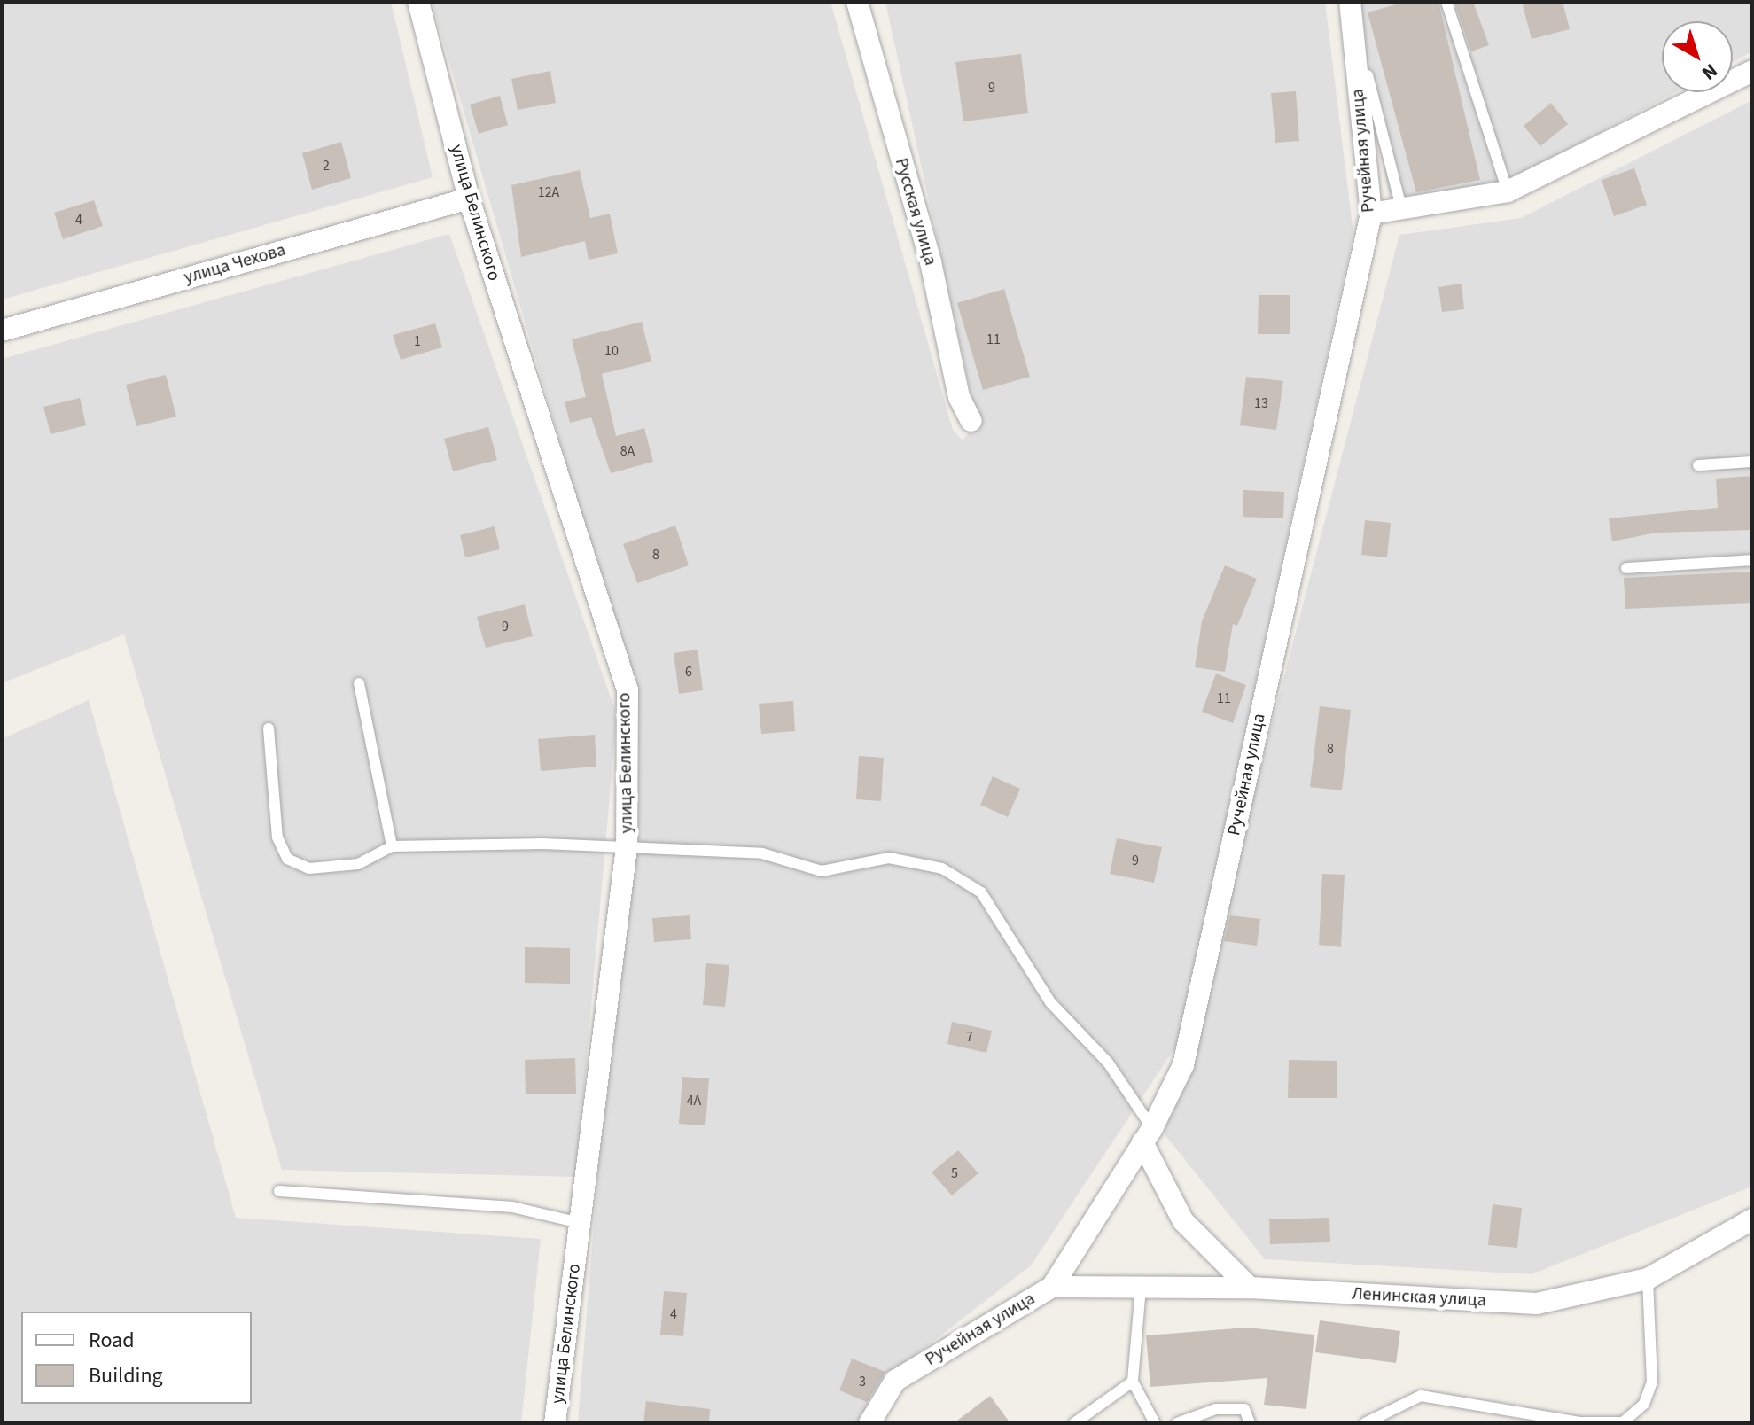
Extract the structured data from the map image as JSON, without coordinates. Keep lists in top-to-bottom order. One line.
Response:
{"streets":{"street":["Ручейная улица","Русская улица","улица Белинского","улица Чехова","Ленинская улица"]},"crossings":[["Ручейная улица","Ленинская улица"],["улица Белинского","улица Чехова"]],"house_numbers":["9","2","12А","4","11","1","10","13","8А","8","9","6","11","8","9","7","4А","5","4","3"],"legend":["Road","Building"],"north":"bottom right"}
